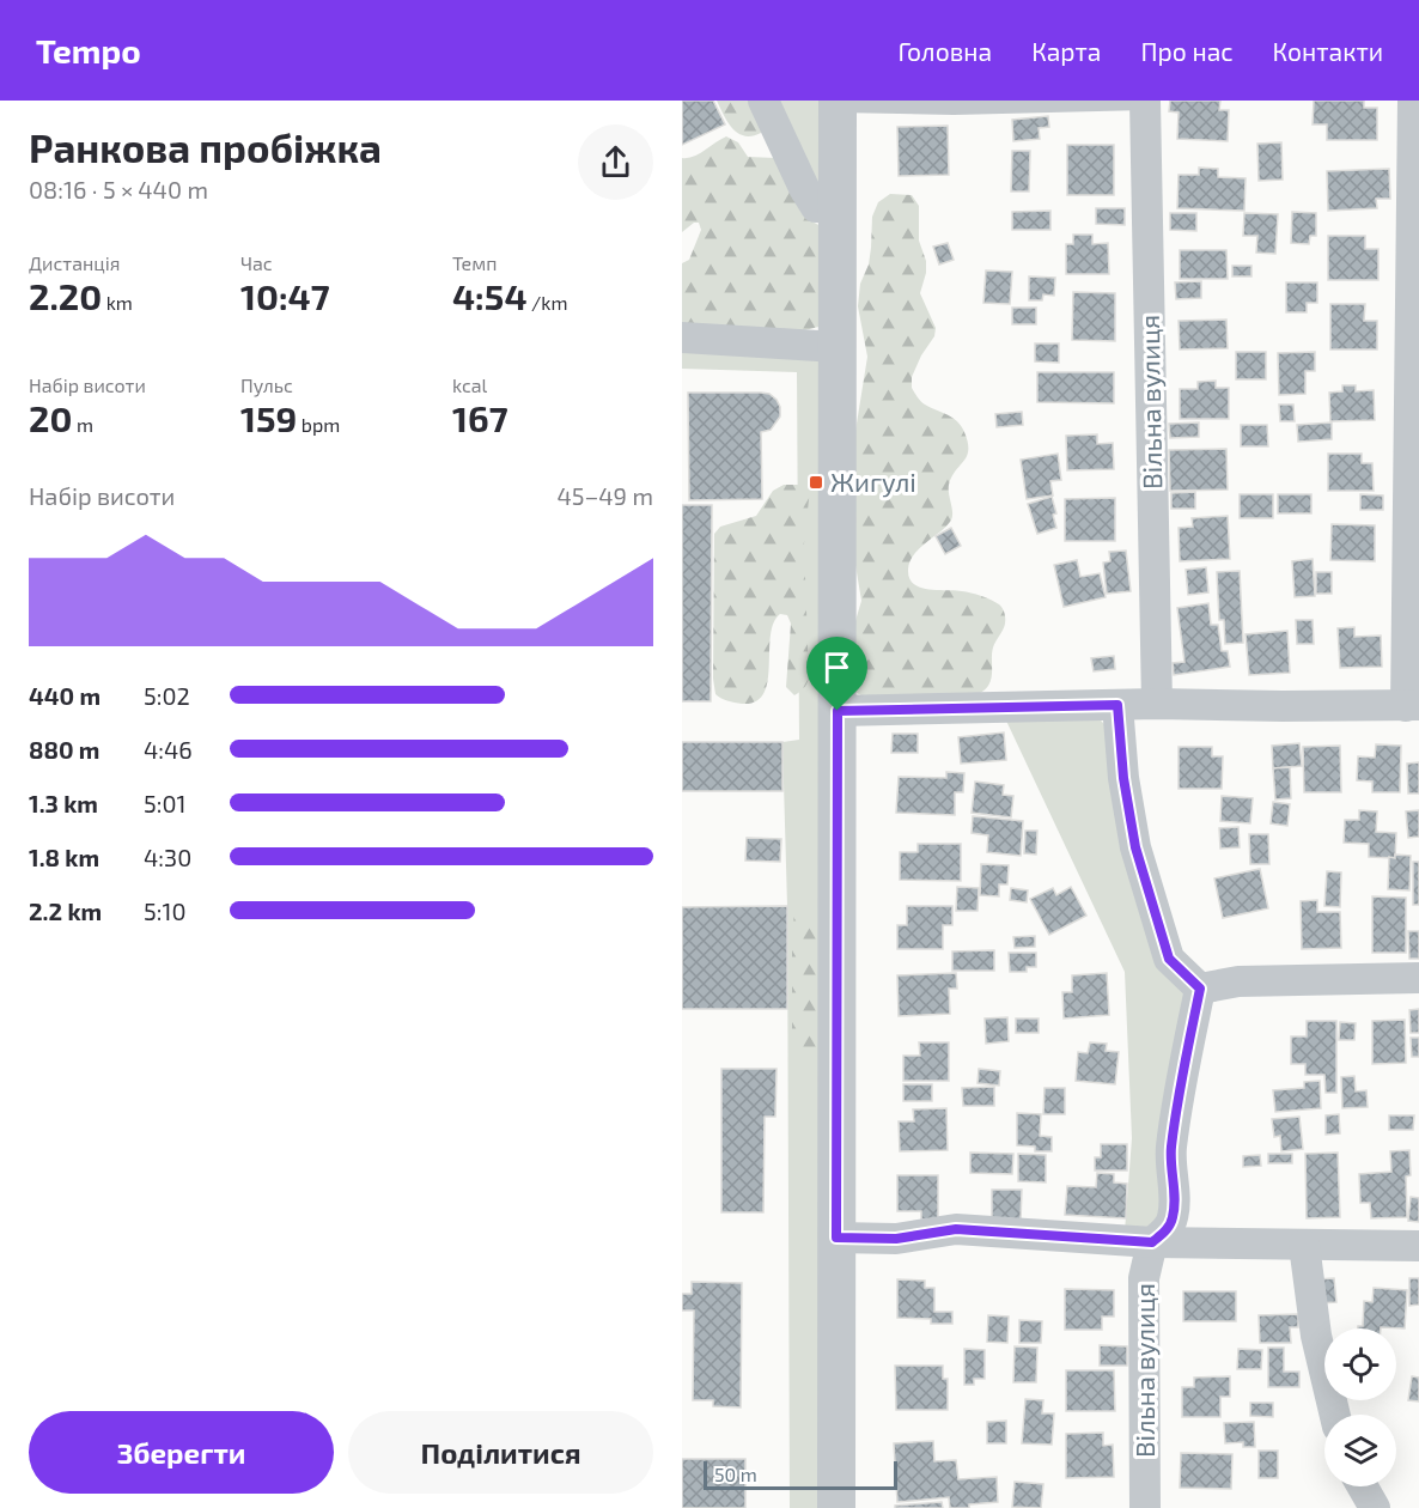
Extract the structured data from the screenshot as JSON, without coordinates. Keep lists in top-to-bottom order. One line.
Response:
{"streets":{"street":["Вільна вулиця"]},"places":{"transit":["Жигулі"]},"scale_bar":"50 m","page":{"header":"Tempo","nav":["Головна","Карта","Про нас","Контакти"],"heading":["Ранкова пробіжка","08:16 · 5 × 440 m"],"stats":[["Дистанція","2.20 km"],["Час","10:47"],["Темп","4:54 /km"],["Набір висоти","20 m"],["Пульс","159 bpm"],["kcal","167"]],"chart":["Набір висоти","45–49 m"],"list":[{"name":"440 m","note":"5:02"},{"name":"880 m","note":"4:46"},{"name":"1.3 km","note":"5:01"},{"name":"1.8 km","note":"4:30"},{"name":"2.2 km","note":"5:10"}],"buttons":["Зберегти","Поділитися"],"scale":"50 m"}}
